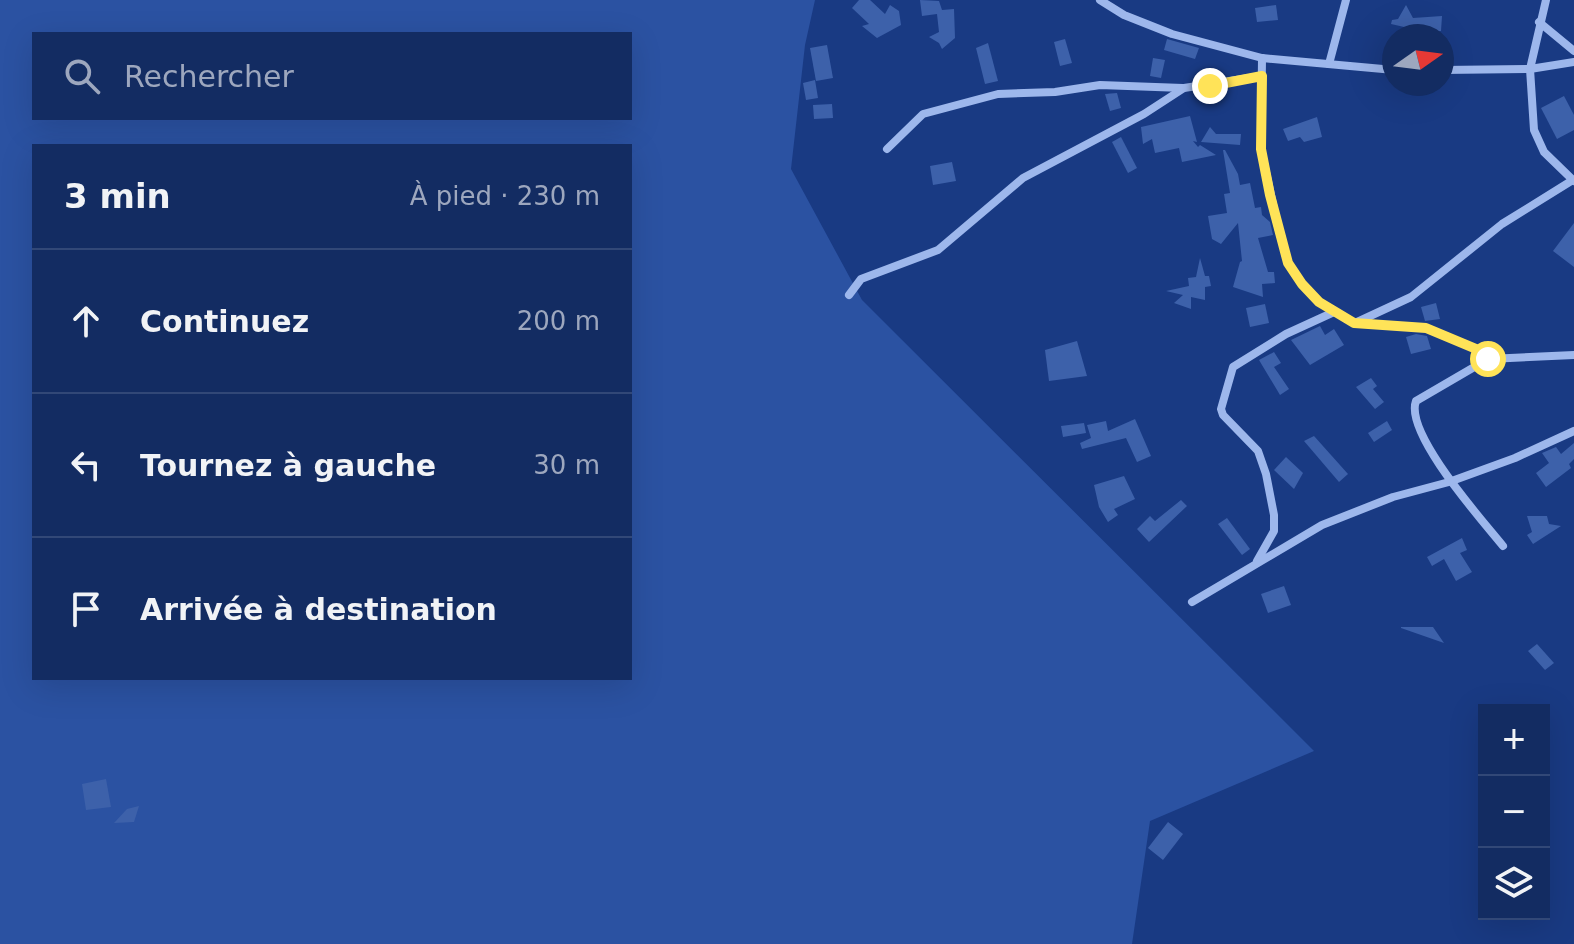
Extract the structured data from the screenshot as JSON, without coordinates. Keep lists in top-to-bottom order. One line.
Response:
{"north":"right","page":{"search":"Rechercher","heading":["3 min","À pied · 230 m"],"list":[["Continuez","200 m"],["Tournez à gauche","30 m"],"Arrivée à destination"],"map_buttons":["+","−"]}}
